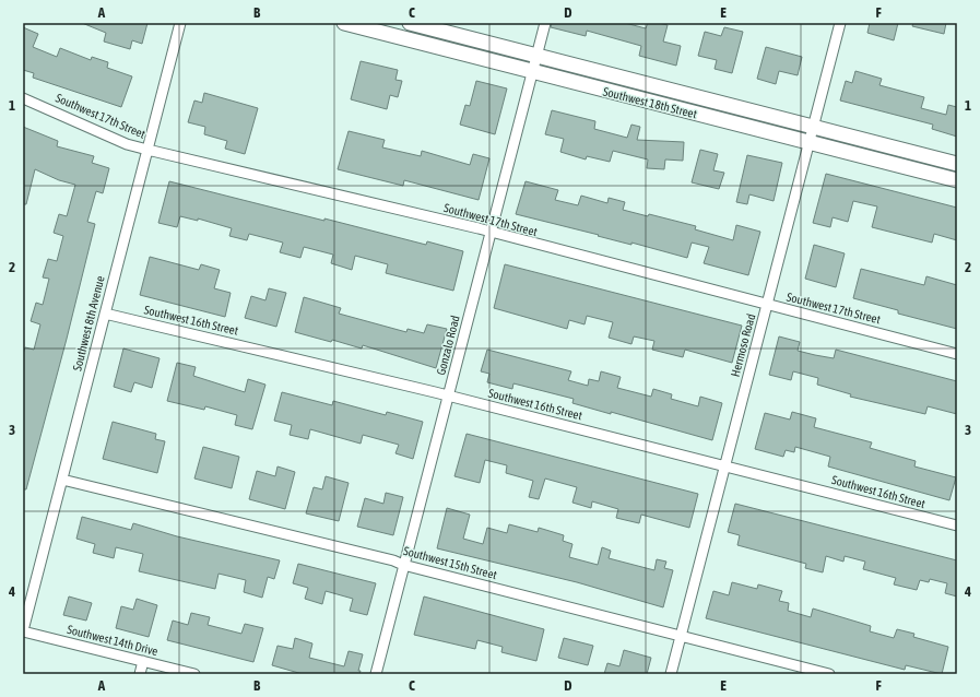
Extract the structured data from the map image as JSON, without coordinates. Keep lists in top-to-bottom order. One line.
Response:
{"streets":{"main road":["Southwest 18th Street"],"street":["Southwest 17th Street","Southwest 16th Street","Southwest 8th Avenue","Gonzalo Road","Hermoso Road","Southwest 15th Street","Southwest 14th Drive"]},"crossings":[["Southwest 18th Street","Gonzalo Road"],["Southwest 18th Street","Hermoso Road"],["Southwest 17th Street","Southwest 8th Avenue"],["Southwest 17th Street","Gonzalo Road"],["Southwest 17th Street","Hermoso Road"],["Southwest 16th Street","Southwest 8th Avenue"],["Southwest 16th Street","Gonzalo Road"],["Southwest 16th Street","Hermoso Road"],["Southwest 8th Avenue","Southwest 15th Street"],["Southwest 8th Avenue","Southwest 14th Drive"],["Gonzalo Road","Southwest 15th Street"],["Hermoso Road","Southwest 15th Street"]],"grid":{"columns":["A","B","C","D","E","F"],"rows":["1","2","3","4"]}}
